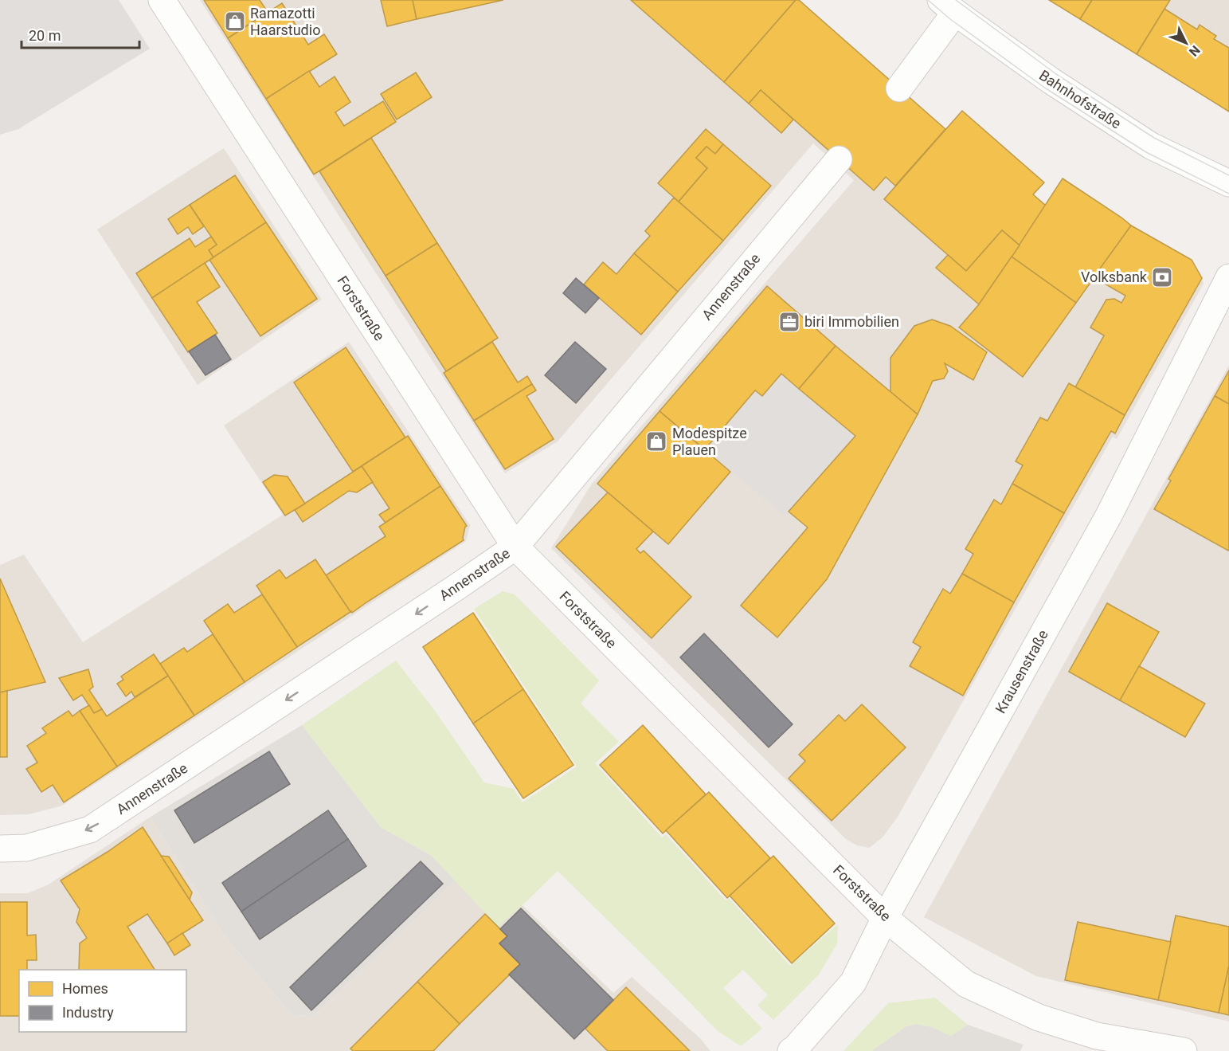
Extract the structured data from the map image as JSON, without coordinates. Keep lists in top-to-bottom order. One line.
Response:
{"streets":{"street":["Bahnhofstraße","Annenstraße","Forststraße","Krausenstraße"]},"crossings":[["Annenstraße","Forststraße"],["Forststraße","Krausenstraße"]],"one_way":["Annenstraße"],"places":{"shop":["Ramazotti Haarstudio","Modespitze Plauen"],"bank":["Volksbank"],"office":["biri Immobilien"]},"legend":["Homes","Industry"],"scale_bar":"20 m","north":"bottom right"}
